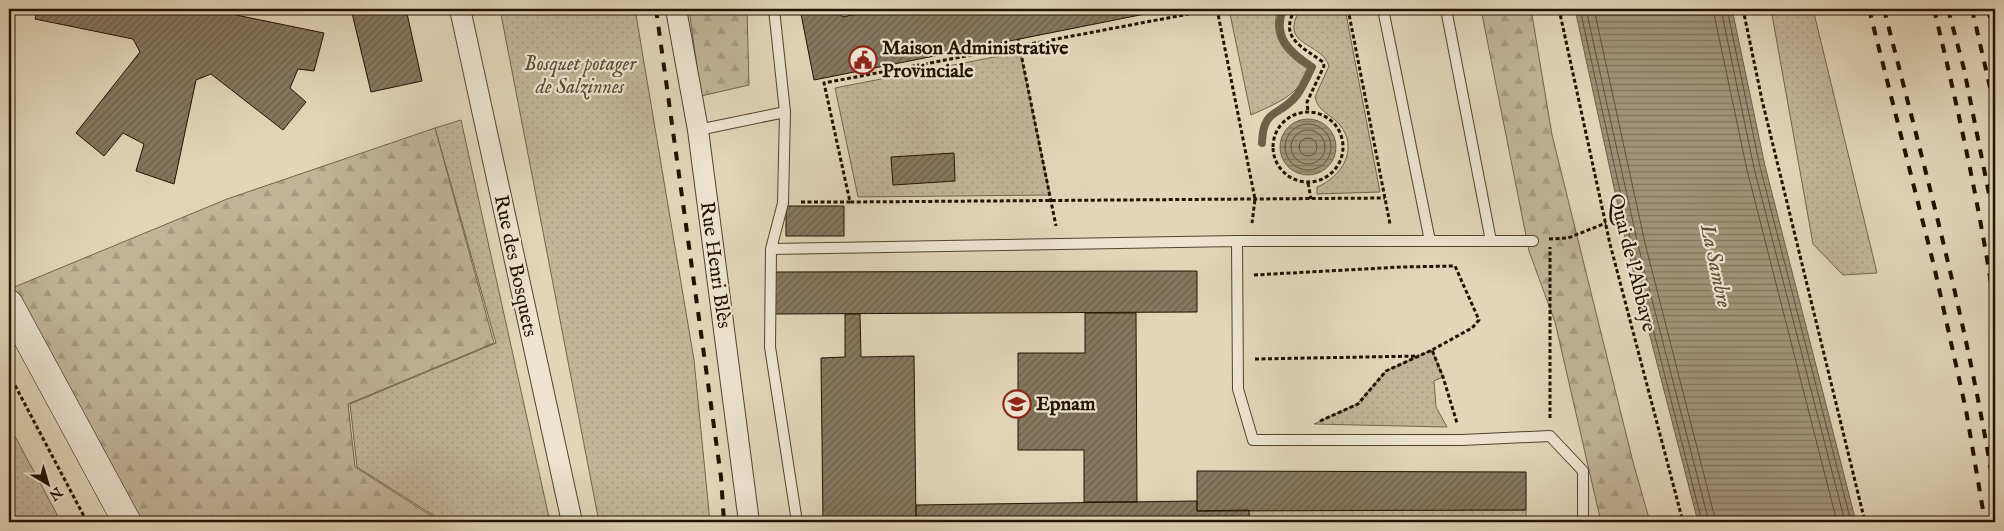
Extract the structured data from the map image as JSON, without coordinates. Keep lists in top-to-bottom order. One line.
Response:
{"streets":{"street":["Rue Henri Blès","Rue des Bosquets"],"path":["Quai de l'Abbaye"]},"water":["La Sambre"],"parks":["Bosquet potager de Salzinnes"],"places":{"public building":["Maison Administrative Provinciale"],"school or university":["Epnam"]},"north":"bottom right"}
